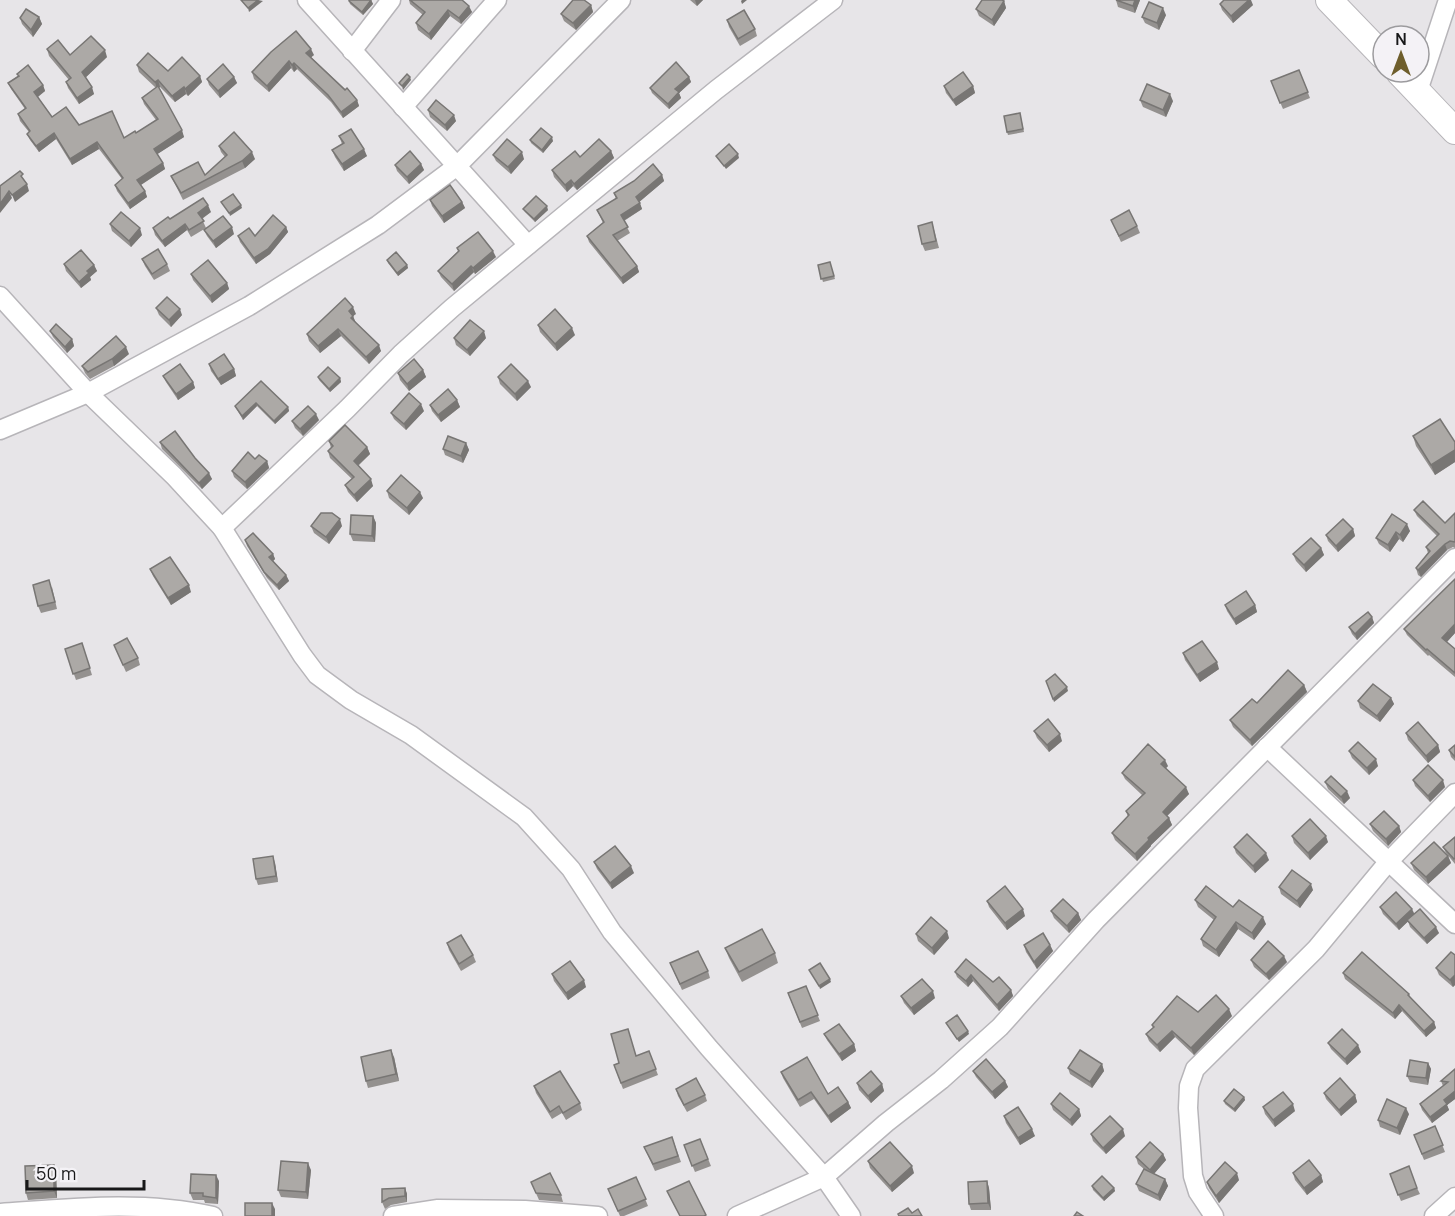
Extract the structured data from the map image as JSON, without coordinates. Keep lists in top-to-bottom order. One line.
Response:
{"scale_bar":"50 m","north":"top"}
